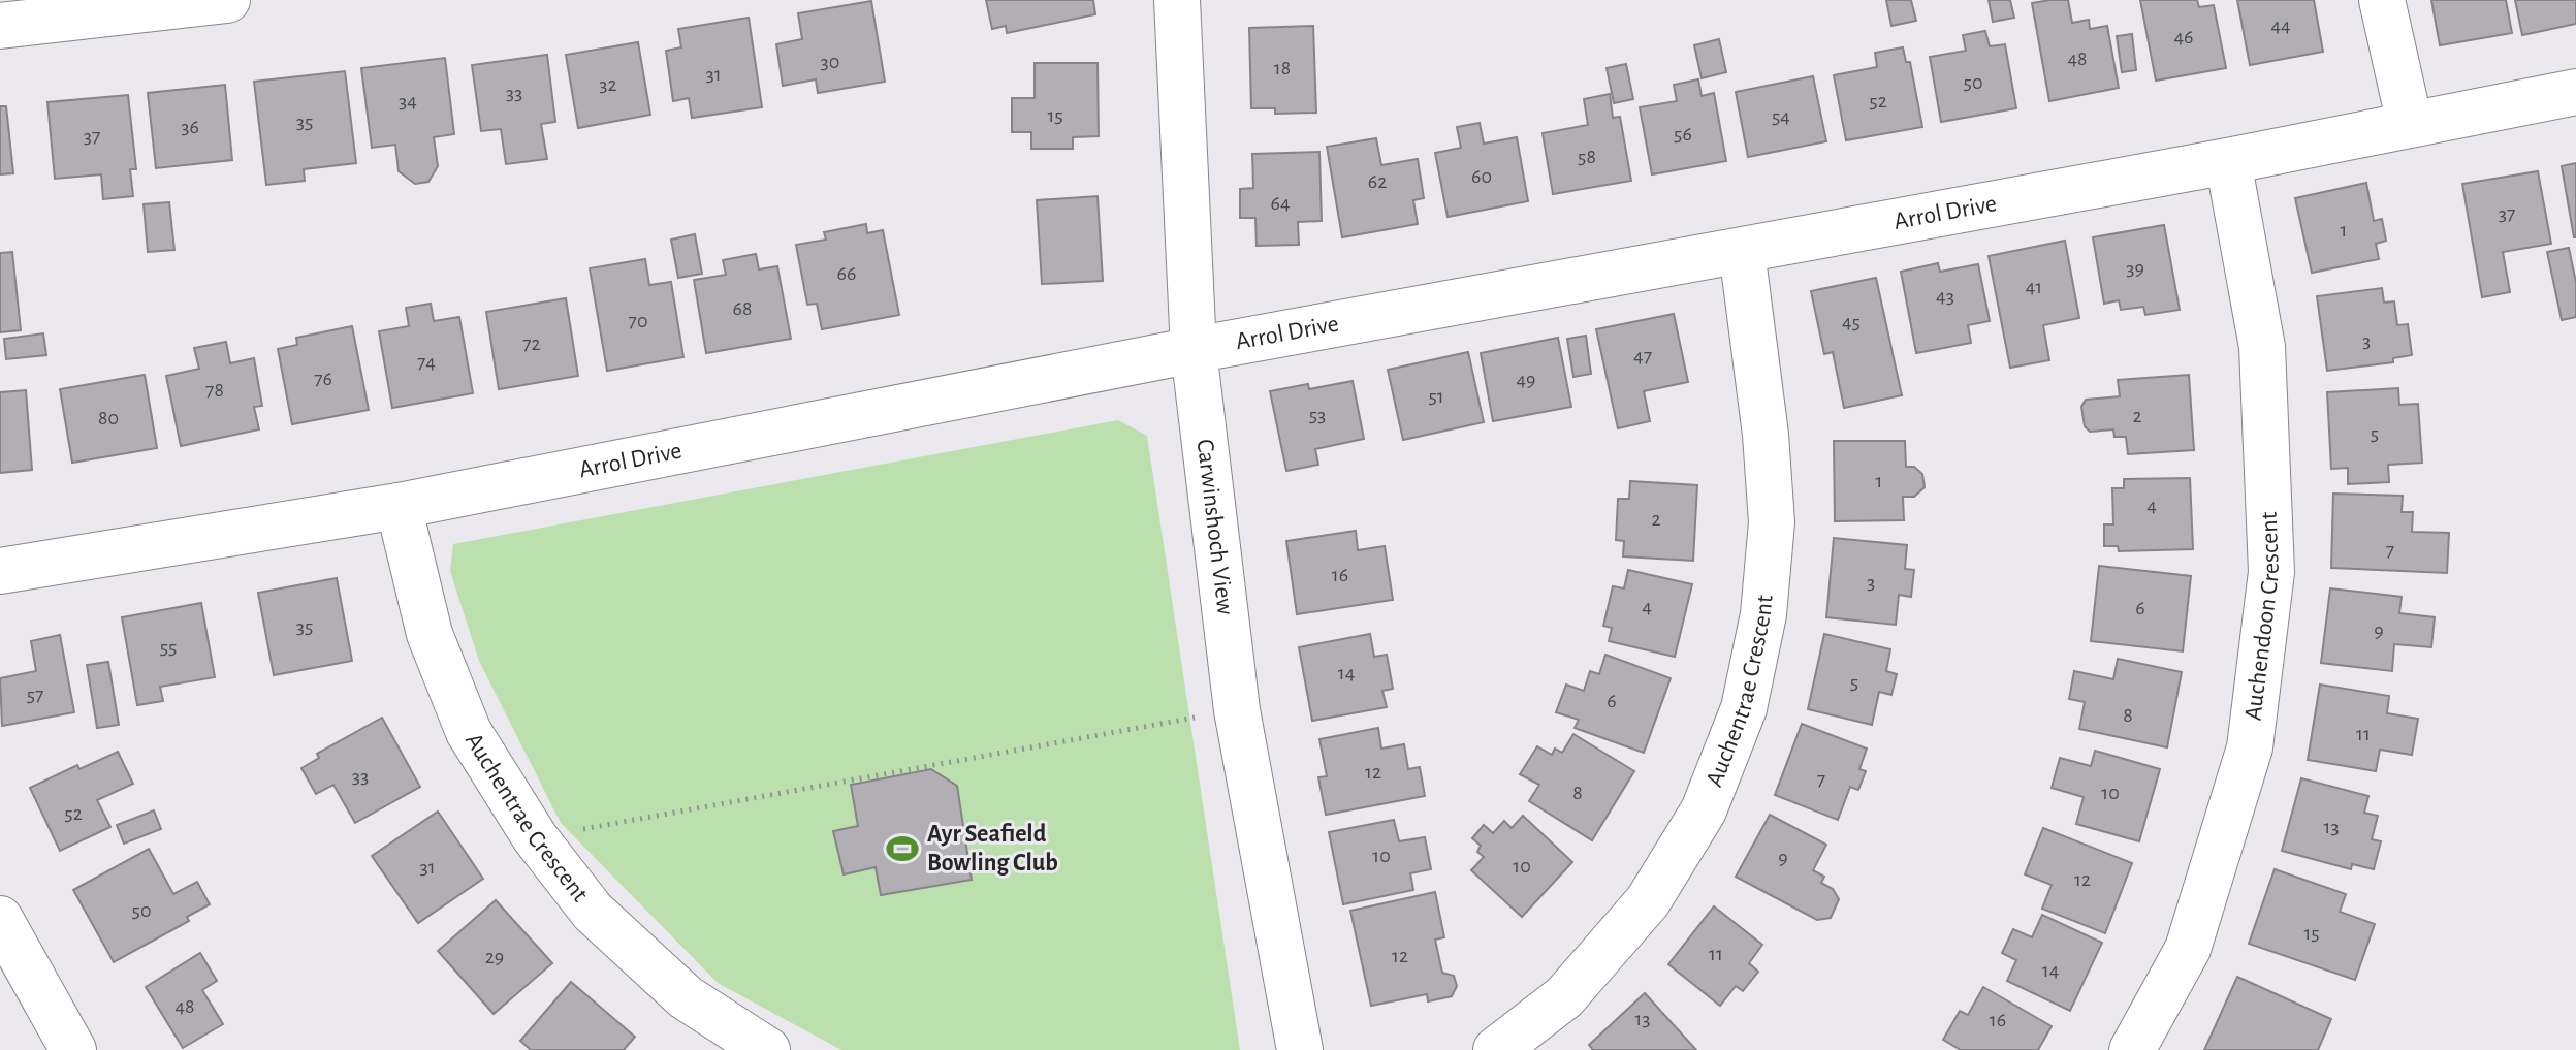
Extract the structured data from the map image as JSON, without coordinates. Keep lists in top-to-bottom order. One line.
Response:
{"streets":{"street":["Arrol Drive","Carwinshoch View","Auchendoon Crescent","Auchentrae Crescent"]},"crossings":[["Arrol Drive","Carwinshoch View"],["Arrol Drive","Auchendoon Crescent"],["Arrol Drive","Auchentrae Crescent"]],"places":{"sports":["Ayr Seafield Bowling Club"]},"house_numbers":["44","46","48","30","18","31","50","32","33","34","52","15","54","35","36","56","37","58","60","62","64","37","1","39","66","41","43","68","70","45","3","72","47","74","76","49","78","51","53","2","80","5","1","4","2","7","16","3","4","6","35","9","55","14","5","57","6","8","11","12","33","7","8","10","52","13","10","9","10","31","12","50","15","11","12","29","14","48","13","16"]}
